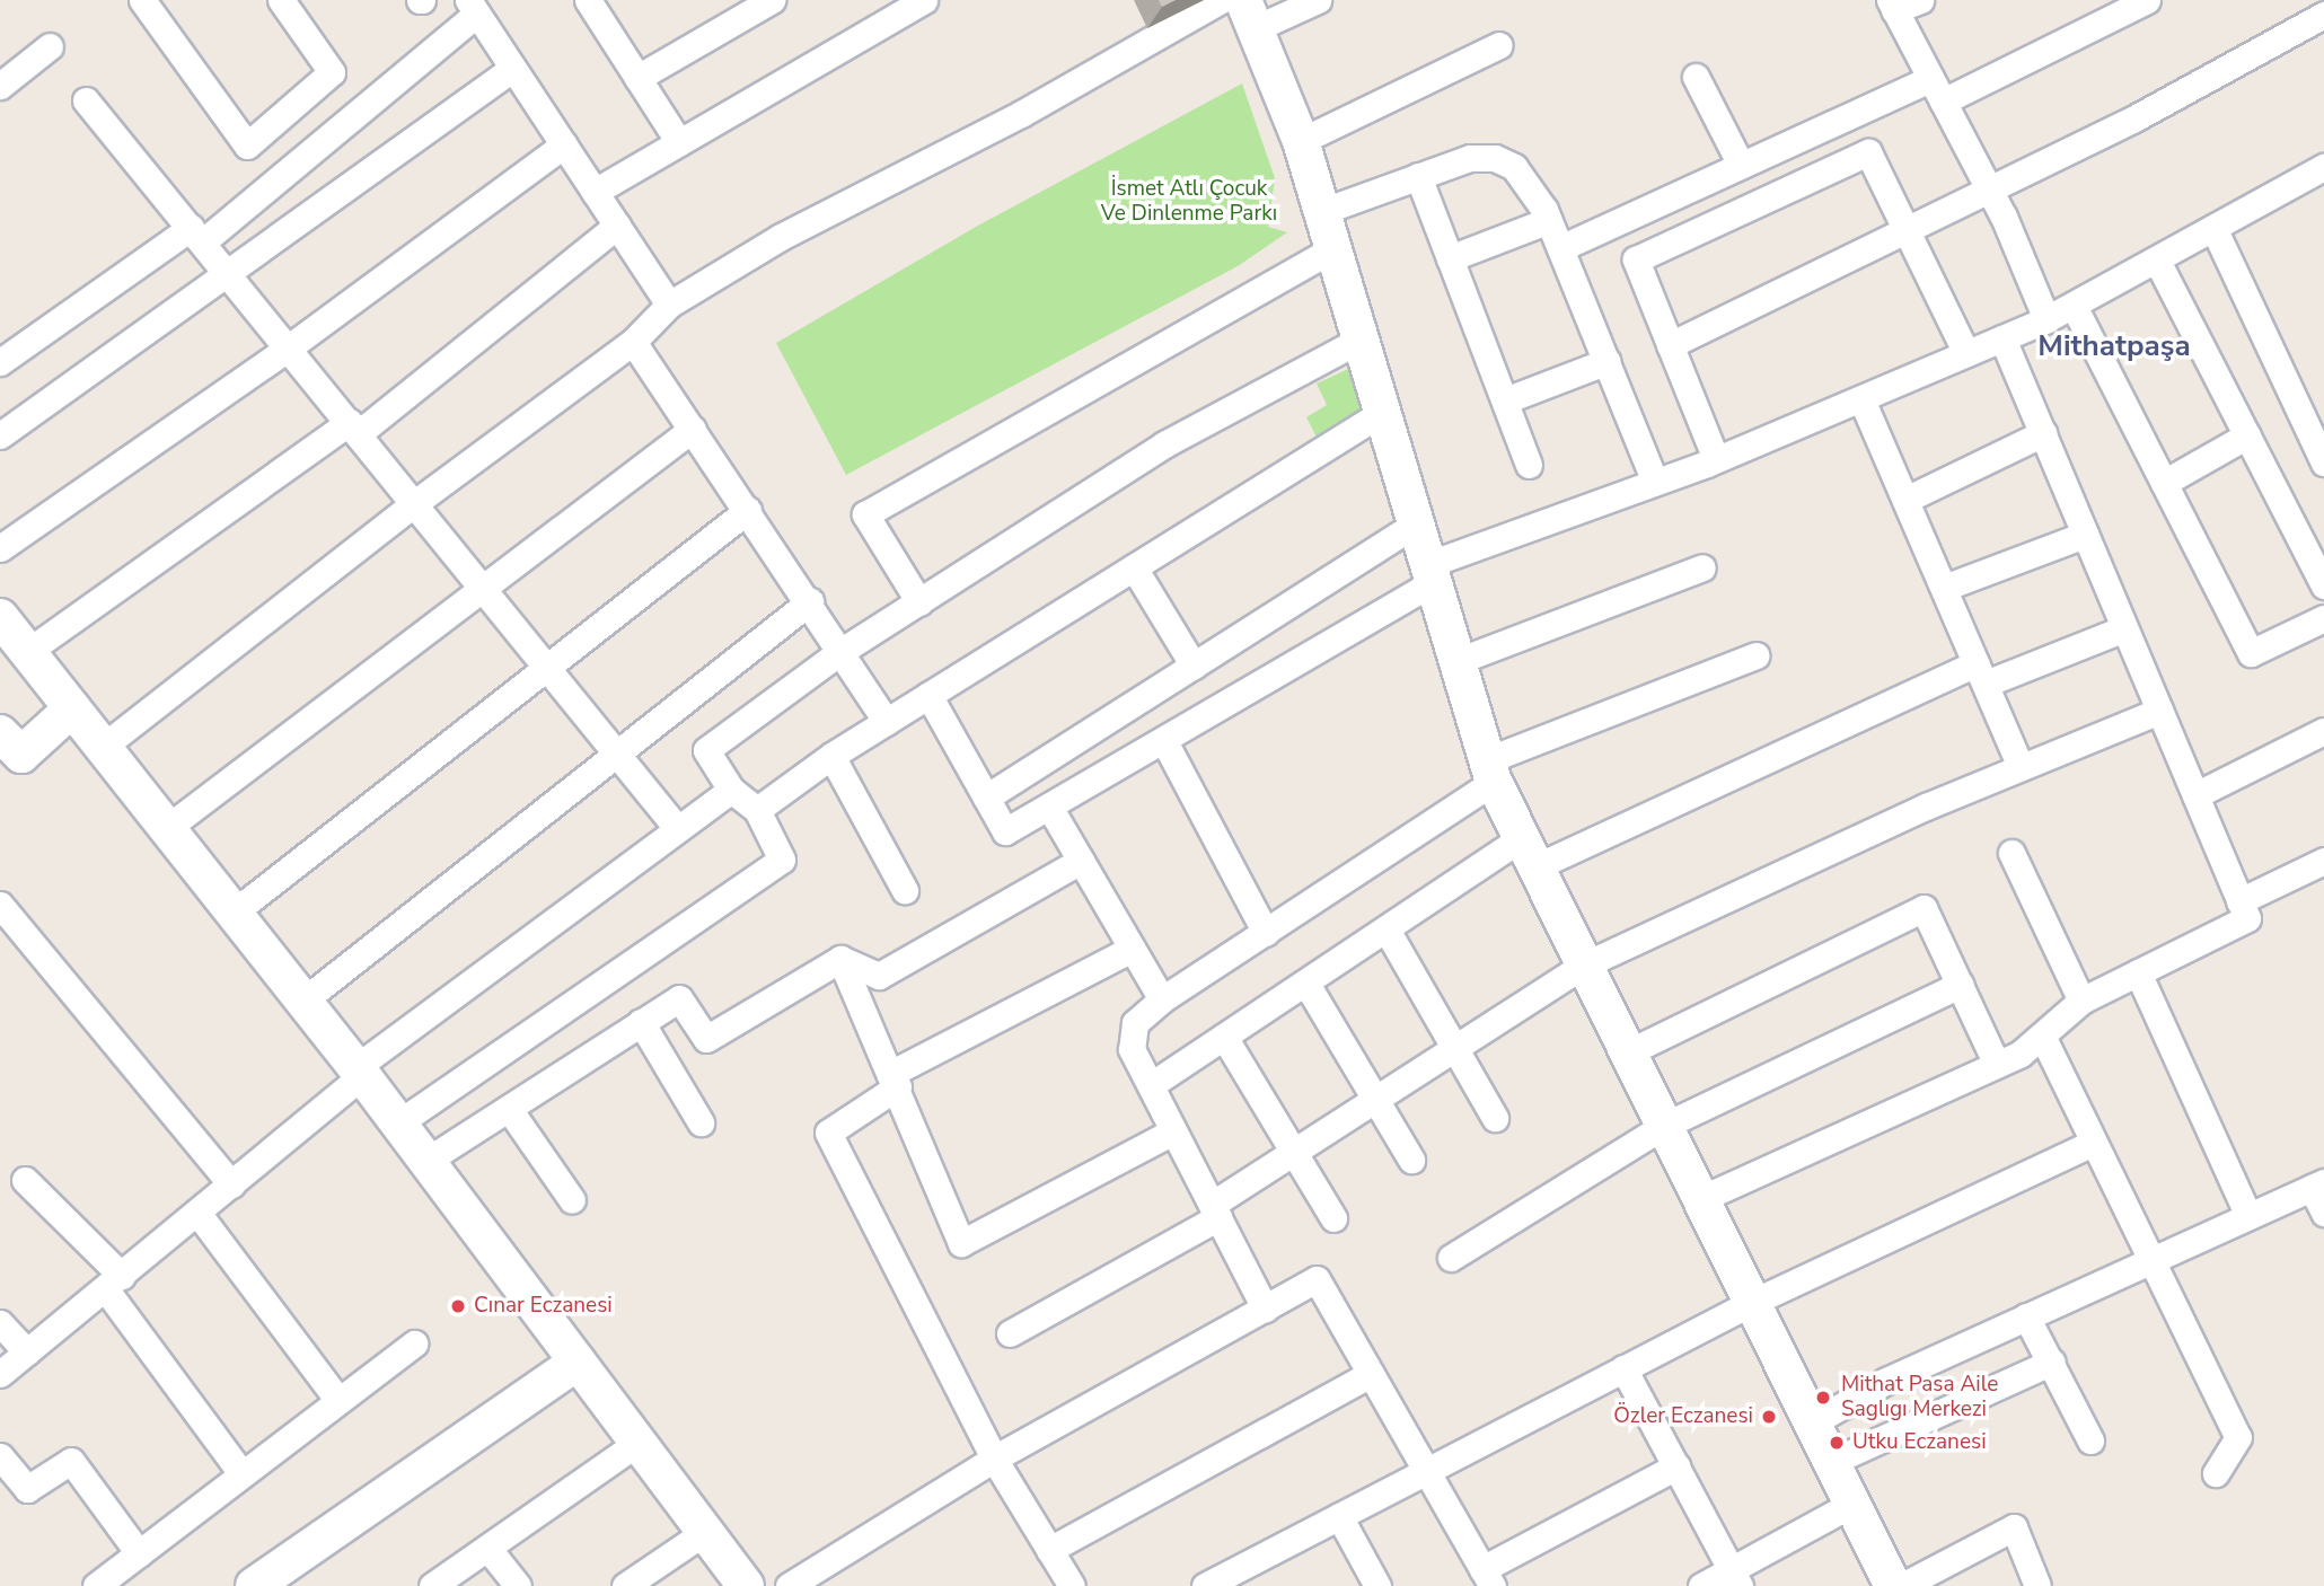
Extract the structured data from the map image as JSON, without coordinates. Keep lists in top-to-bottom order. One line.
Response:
{"districts":["Mithatpaşa"],"parks":["İsmet Atlı Çocuk Ve Dinlenme Parkı"],"places":["Cınar Eczanesi","Mithat Pasa Aile Saglıgı Merkezi","Özler Eczanesi","Utku Eczanesi"]}
